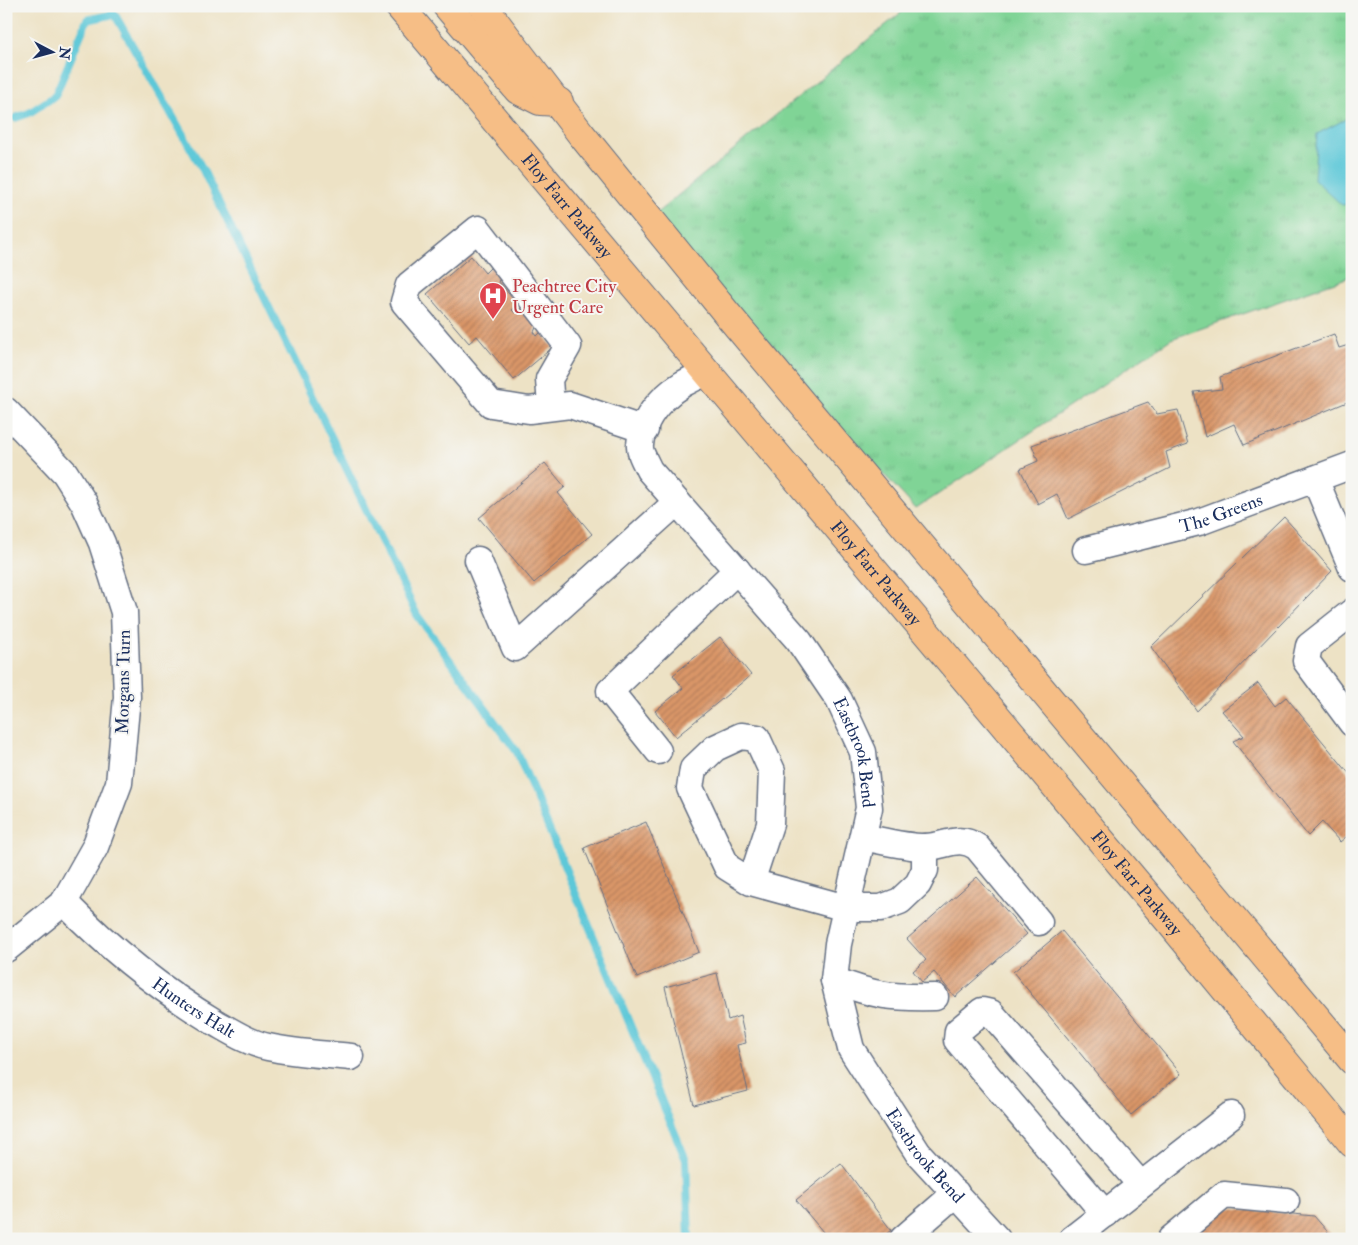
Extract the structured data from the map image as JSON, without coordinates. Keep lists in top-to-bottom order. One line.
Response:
{"streets":{"main road":["Floy Farr Parkway"],"street":["The Greens","Morgans Turn","Eastbrook Bend","Hunters Halt"]},"crossings":[["Floy Farr Parkway","Eastbrook Bend"],["Morgans Turn","Hunters Halt"]],"places":{"hospital":["Peachtree City Urgent Care"]},"north":"right"}
